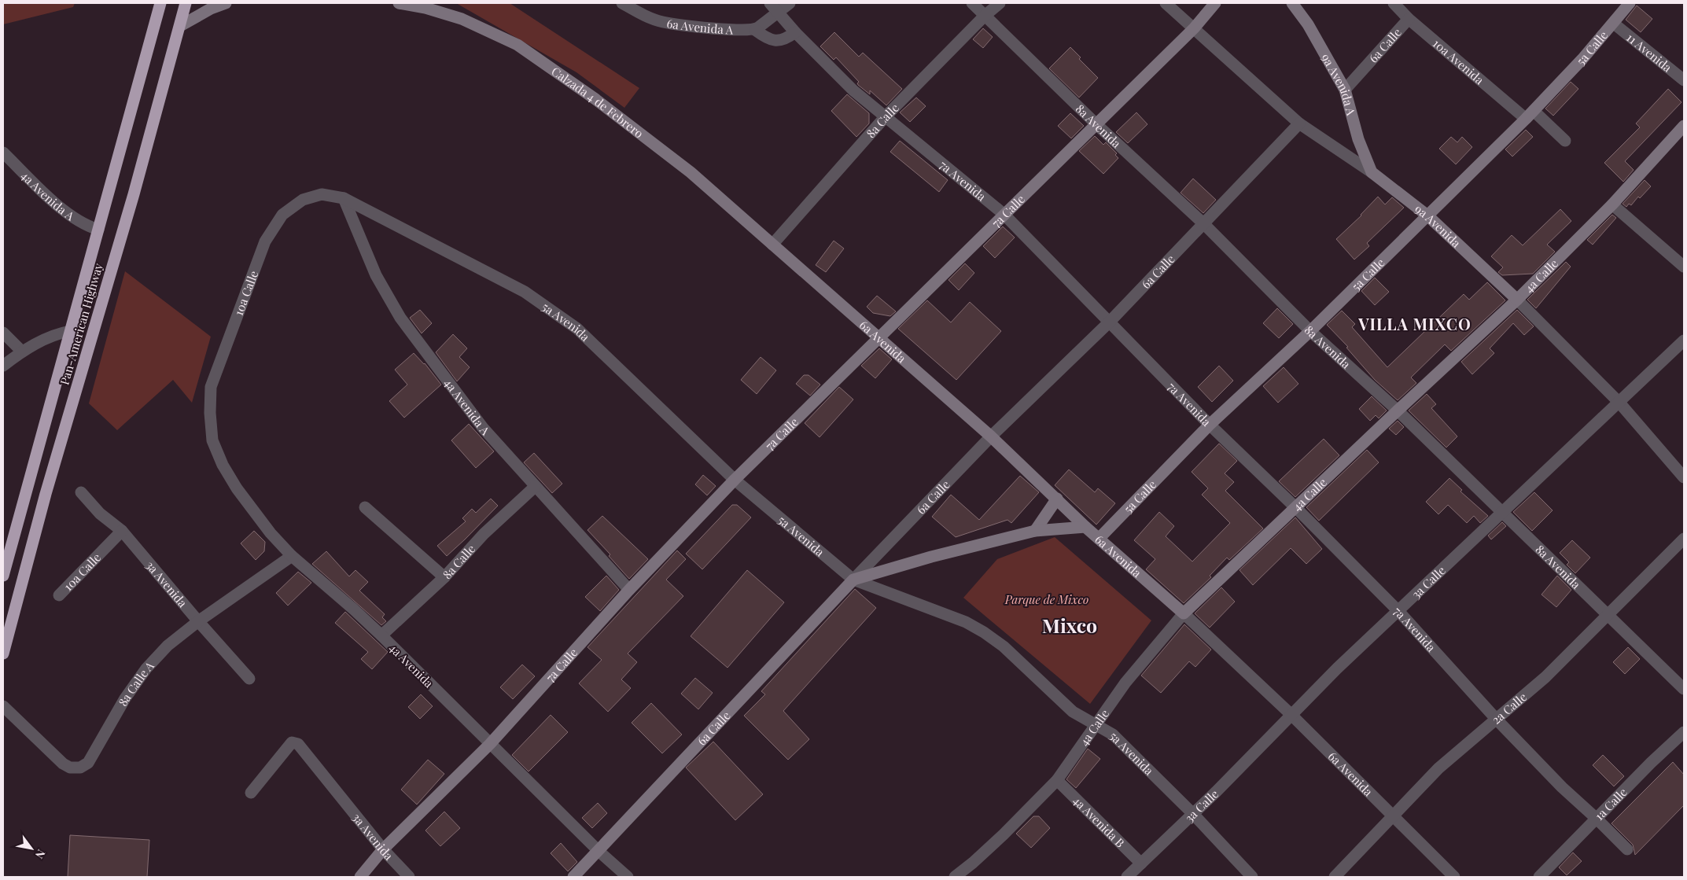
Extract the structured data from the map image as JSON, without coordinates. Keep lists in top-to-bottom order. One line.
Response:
{"streets":{"highway":["Pan-American Highway"],"street":["6a Avenida A","6a Calle","5a Calle","11 Avenida","10a Avenida","9a Avenida A","Calzada 4 de Febrero","8a Calle","8a Avenida","7a Avenida","4a Avenida A","7a Calle","9a Avenida","4a Calle","10a Calle","5a Avenida","6a Avenida","3a Calle","3a Avenida","4a Avenida","8a Calle A","2a Calle","1a Calle","4a Avenida B"]},"crossings":[["6a Calle","10a Avenida"],["6a Calle","9a Avenida A"],["6a Calle","8a Avenida"],["6a Calle","7a Avenida"],["6a Calle","9a Avenida"],["6a Calle","5a Avenida"],["6a Calle","6a Avenida"],["6a Calle","4a Avenida"],["5a Calle","11 Avenida"],["5a Calle","10a Avenida"],["5a Calle","8a Avenida"],["5a Calle","7a Avenida"],["5a Calle","9a Avenida"],["5a Calle","6a Avenida"],["9a Avenida A","9a Avenida"],["Calzada 4 de Febrero","8a Calle"],["Calzada 4 de Febrero","6a Avenida"],["8a Calle","8a Avenida"],["8a Calle","7a Avenida"],["8a Calle","4a Avenida A"],["8a Calle","6a Avenida"],["8a Calle","4a Avenida"],["8a Avenida","7a Calle"],["8a Avenida","4a Calle"],["8a Avenida","3a Calle"],["8a Avenida","2a Calle"],["7a Avenida","7a Calle"],["7a Avenida","4a Calle"],["7a Avenida","3a Calle"],["7a Avenida","2a Calle"],["7a Avenida","1a Calle"],["4a Avenida A","7a Calle"],["4a Avenida A","10a Calle"],["4a Avenida A","5a Avenida"],["4a Avenida A","Pan-American Highway"],["7a Calle","9a Avenida"],["7a Calle","5a Avenida"],["7a Calle","6a Avenida"],["7a Calle","3a Avenida"],["7a Calle","4a Avenida"],["9a Avenida","4a Calle"],["9a Avenida","3a Calle"],["4a Calle","5a Avenida"],["4a Calle","6a Avenida"],["4a Calle","4a Avenida B"],["10a Calle","5a Avenida"],["10a Calle","3a Avenida"],["10a Calle","4a Avenida"],["5a Avenida","3a Calle"],["6a Avenida","3a Calle"],["6a Avenida","2a Calle"],["3a Calle","4a Avenida B"],["3a Avenida","8a Calle A"],["4a Avenida","8a Calle A"]],"districts":["VILLA MIXCO","Mixco"],"parks":["Parque de Mixco"],"north":"bottom right"}
